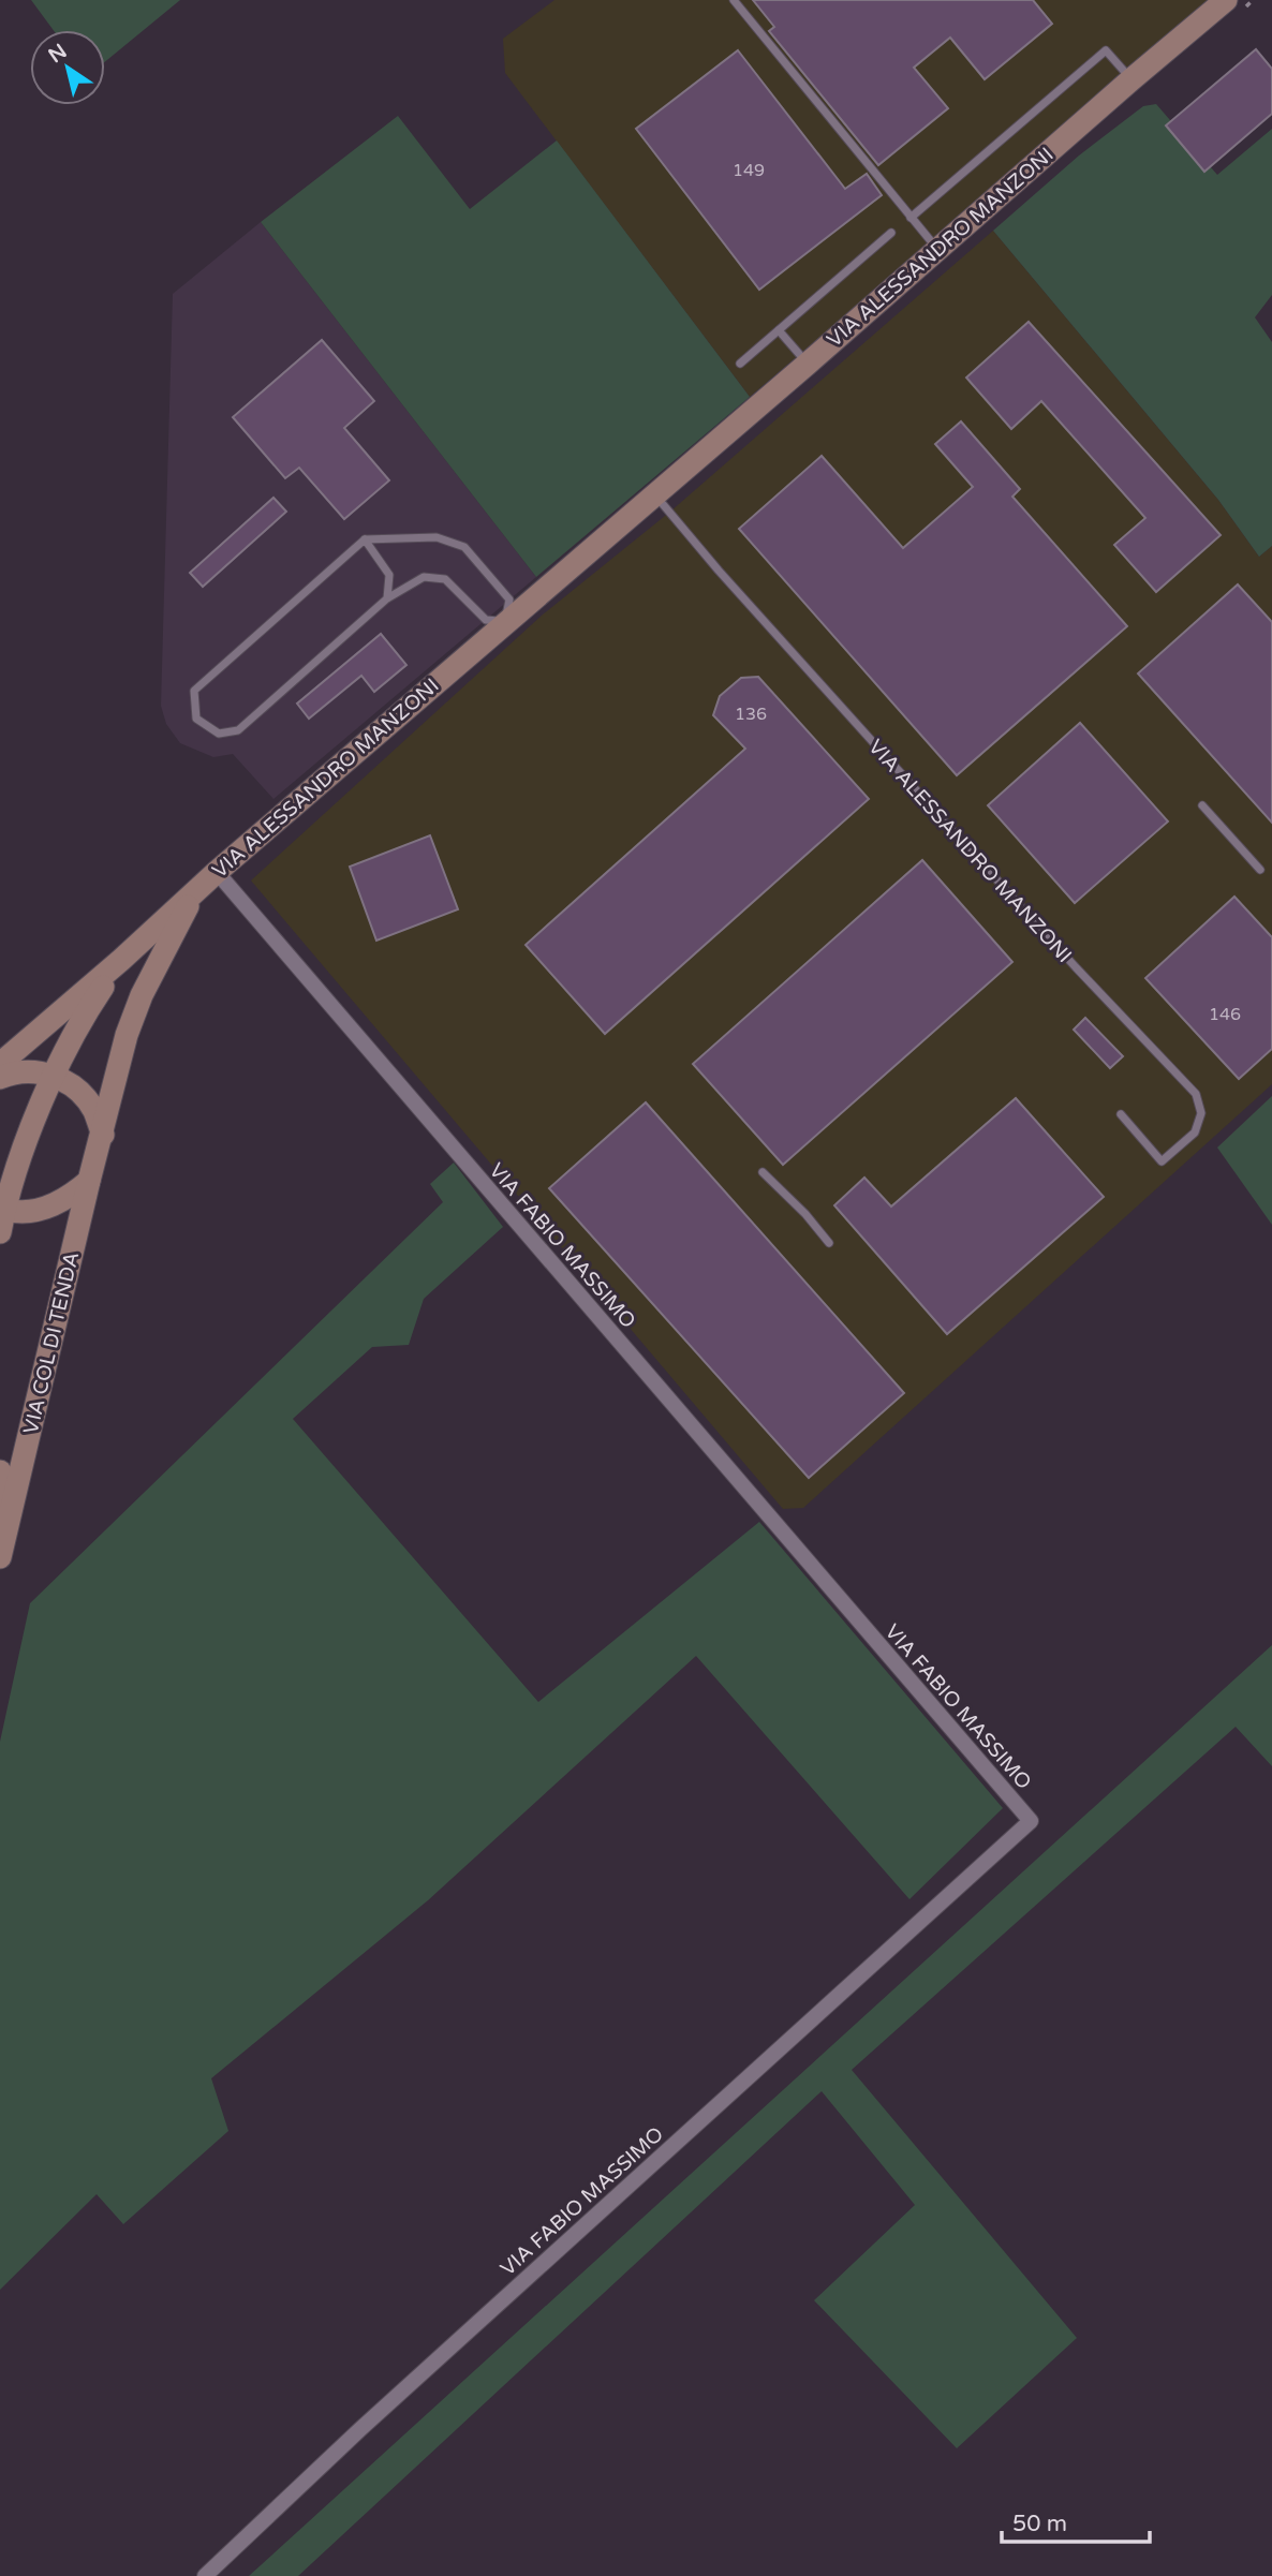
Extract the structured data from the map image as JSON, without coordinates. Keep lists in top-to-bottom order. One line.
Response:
{"streets":{"main road":["VIA ALESSANDRO MANZONI","VIA COL DI TENDA"],"street":["VIA FABIO MASSIMO"]},"crossings":[["VIA ALESSANDRO MANZONI","VIA FABIO MASSIMO"],["VIA ALESSANDRO MANZONI","VIA COL DI TENDA"]],"house_numbers":["149","136","146"],"scale_bar":"50 m","north":"top left"}
